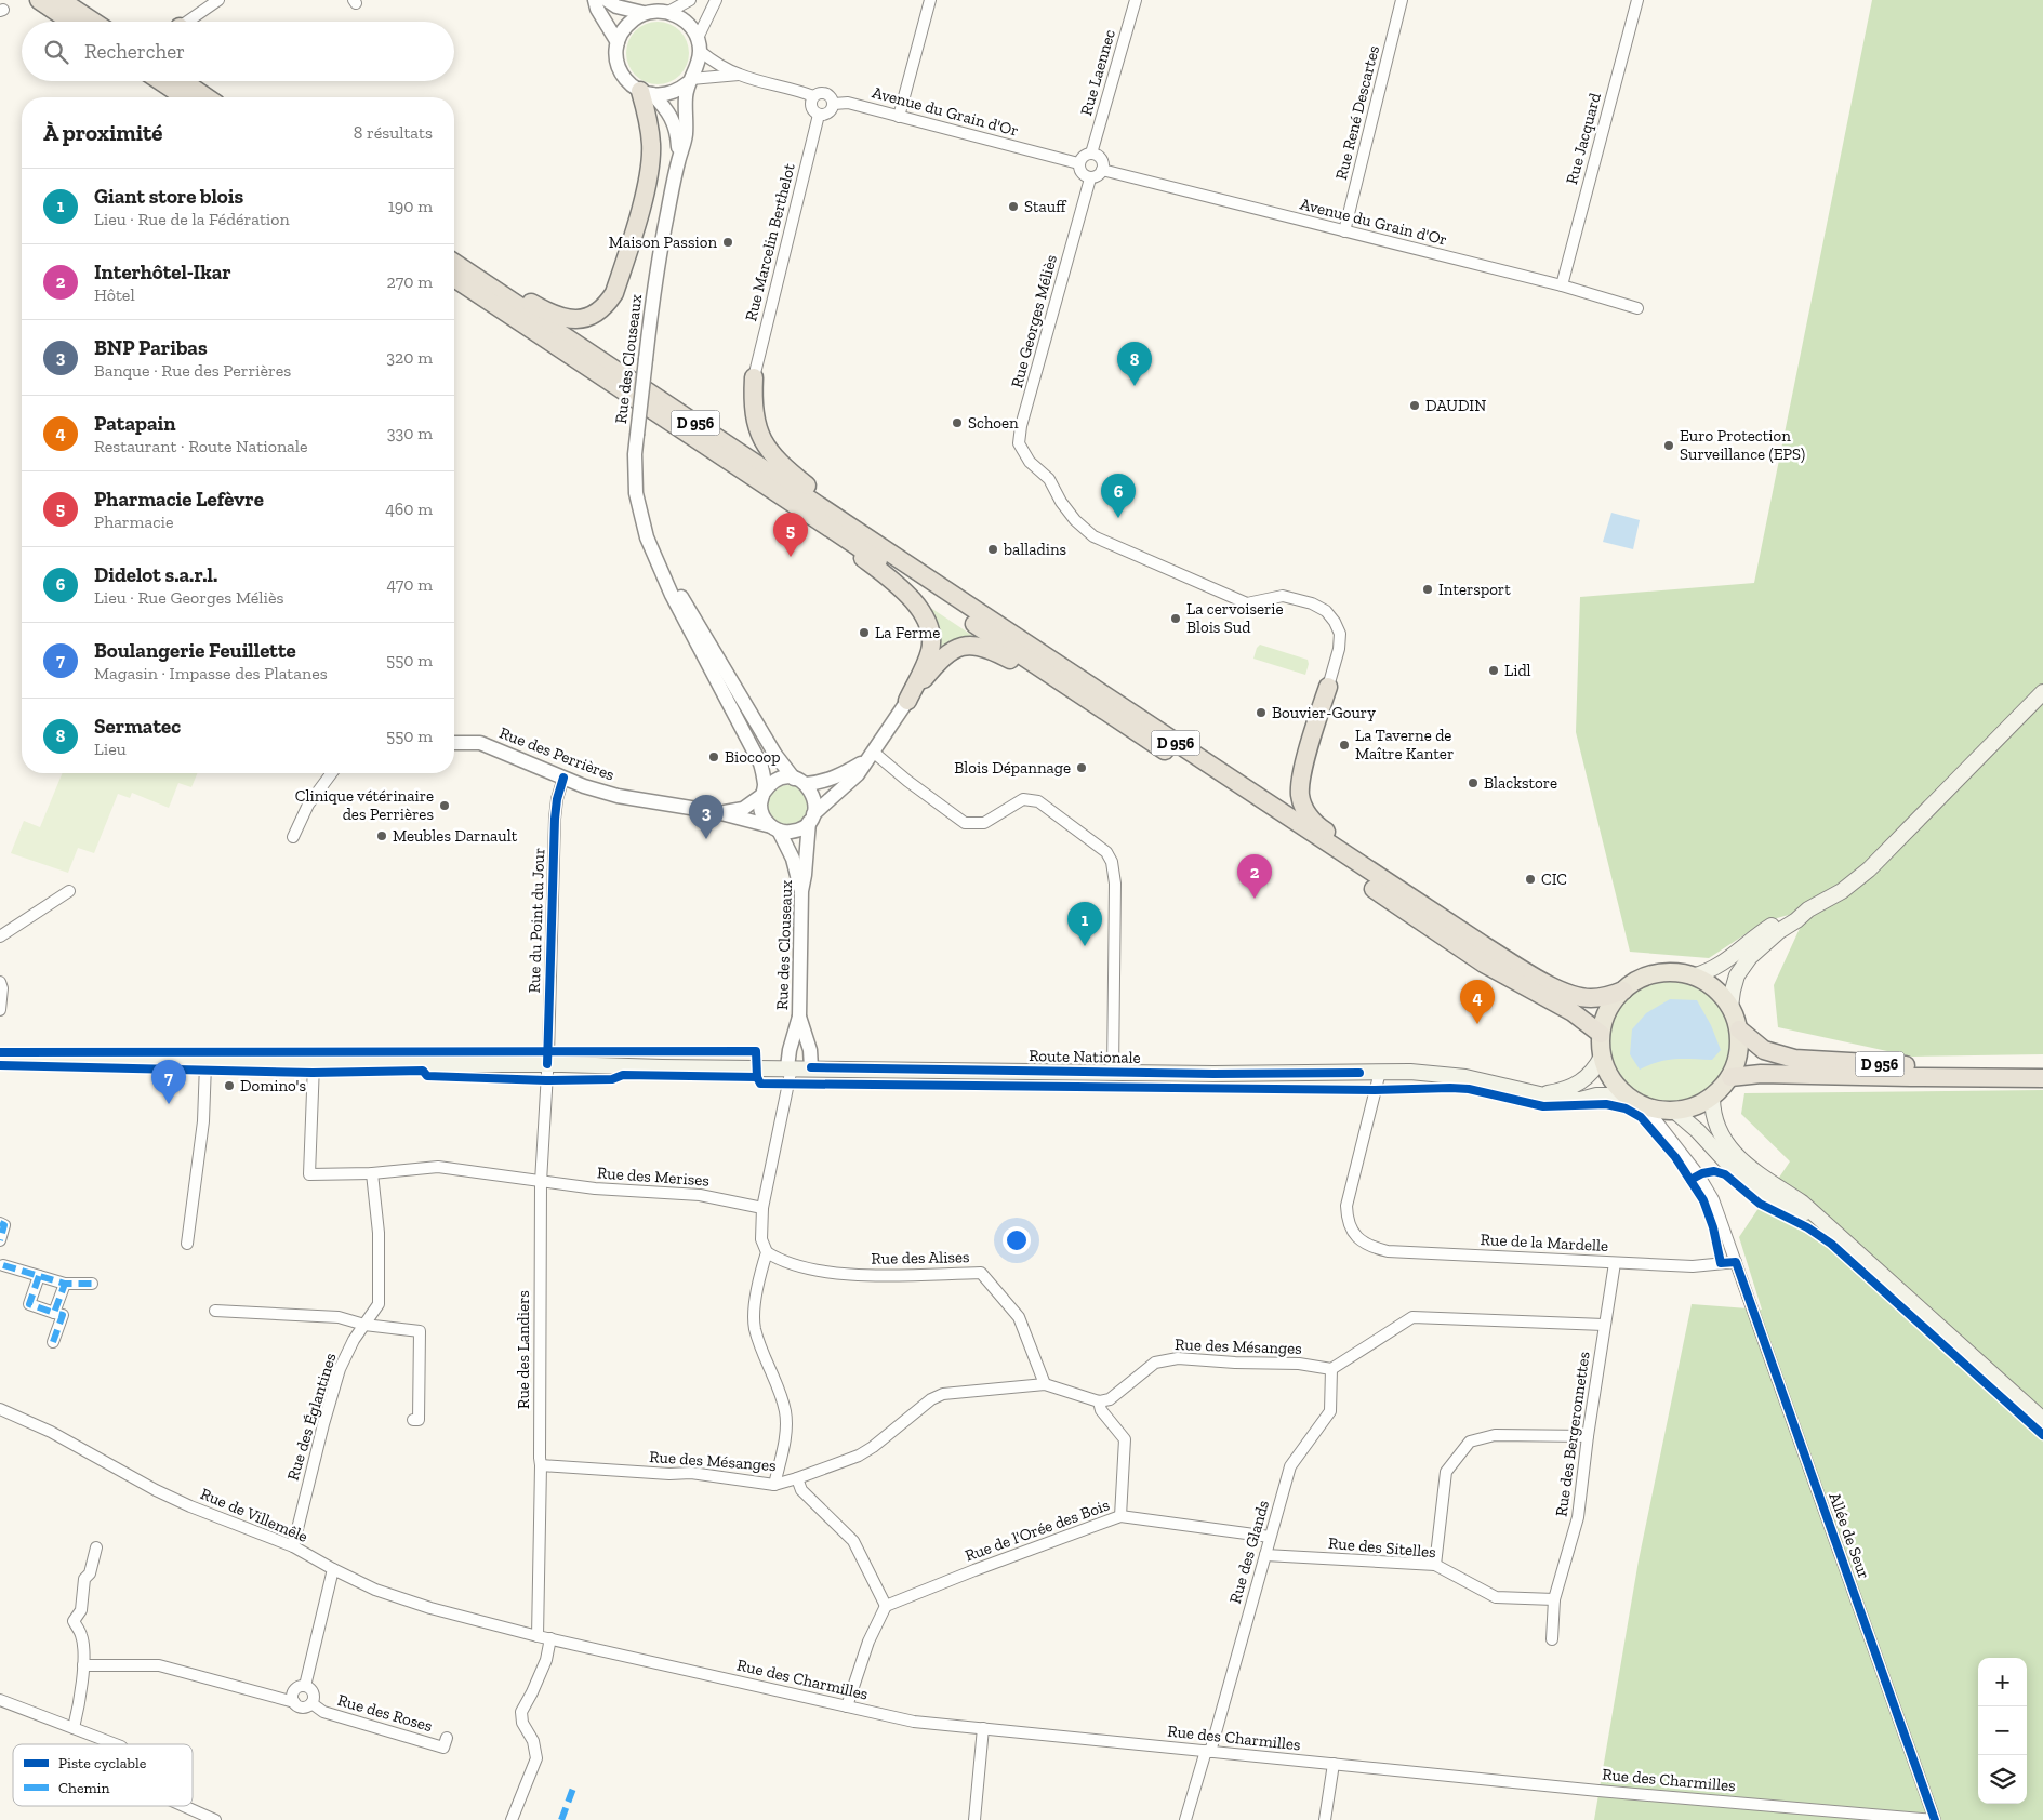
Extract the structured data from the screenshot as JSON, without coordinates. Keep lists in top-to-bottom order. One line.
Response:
{"streets":{"highway":["D 956"],"main road":["Route Nationale"],"street":["Rue Laennec","Avenue du Grain d'Or","Rue René Descartes","Rue Jacquard","Rue Marcelin Berthelot","Rue Georges Méliès","Rue des Clouseaux","Rue des Perrières","Rue du Point du Jour","Rue des Merises","Rue de la Mardelle","Rue des Alises","Rue des Mésanges","Rue des Landiers","Rue des Églantines","Rue des Bergeronnettes","Rue de Villemêle","Rue de l'Orée des Bois","Allée de Seur","Rue des Sitelles","Rue des Glands","Rue des Charmilles","Rue des Roses"]},"crossings":[["Rue Laennec","Avenue du Grain d'Or"],["Rue Laennec","Rue Georges Méliès"],["Avenue du Grain d'Or","Rue René Descartes"],["Avenue du Grain d'Or","Rue Jacquard"],["Avenue du Grain d'Or","Rue Marcelin Berthelot"],["Avenue du Grain d'Or","Rue Georges Méliès"],["Rue Marcelin Berthelot","D 956"],["Rue des Clouseaux","D 956"],["Rue des Clouseaux","Rue des Perrières"],["Rue des Clouseaux","Route Nationale"],["D 956","Route Nationale"],["D 956","Allée de Seur"],["Rue des Perrières","Rue du Point du Jour"],["Rue du Point du Jour","Route Nationale"],["Rue du Point du Jour","Rue des Landiers"],["Route Nationale","Rue des Merises"],["Route Nationale","Rue de la Mardelle"],["Route Nationale","Rue des Landiers"],["Route Nationale","Allée de Seur"],["Rue des Merises","Rue des Landiers"],["Rue des Merises","Rue des Églantines"],["Rue de la Mardelle","Rue des Bergeronnettes"],["Rue de la Mardelle","Allée de Seur"],["Rue des Alises","Rue des Mésanges"],["Rue des Mésanges","Rue des Landiers"],["Rue des Mésanges","Rue des Glands"],["Rue des Landiers","Rue de Villemêle"],["Rue des Landiers","Rue des Charmilles"],["Rue des Églantines","Rue de Villemêle"],["Rue des Bergeronnettes","Rue des Sitelles"],["Rue de Villemêle","Rue des Charmilles"],["Rue de l'Orée des Bois","Rue des Glands"],["Allée de Seur","Rue des Charmilles"],["Rue des Sitelles","Rue des Glands"],["Rue des Glands","Rue des Charmilles"]],"places":["Stauff","Maison Passion","DAUDIN","Schoen","Euro Protection Surveillance (EPS)","balladins","Intersport","La cervoiserie Blois Sud","La Ferme","Lidl","Bouvier-Goury","La Taverne de Maître Kanter","Biocoop","Blois Dépannage","Blackstore","Clinique vétérinaire des Perrières","Meubles Darnault","CIC","Domino's"],"legend":["Piste cyclable","Chemin"],"page":{"search":"Rechercher","heading":["À proximité","8 résultats"],"list":[{"mark":"1","name":"Giant store blois","note":"Lieu · Rue de la Fédération","value":"190 m"},{"mark":"2","name":"Interhôtel-Ikar","note":"Hôtel","value":"270 m"},{"mark":"3","name":"BNP Paribas","note":"Banque · Rue des Perrières","value":"320 m"},{"mark":"4","name":"Patapain","note":"Restaurant · Route Nationale","value":"330 m"},{"mark":"5","name":"Pharmacie Lefèvre","note":"Pharmacie","value":"460 m"},{"mark":"6","name":"Didelot s.a.r.l.","note":"Lieu · Rue Georges Méliès","value":"470 m"},{"mark":"7","name":"Boulangerie Feuillette","note":"Magasin · Impasse des Platanes","value":"550 m"},{"mark":"8","name":"Sermatec","note":"Lieu","value":"550 m"}],"pins":["8","6","5","3","2","1","4","7"],"map_buttons":["+","−"]}}
